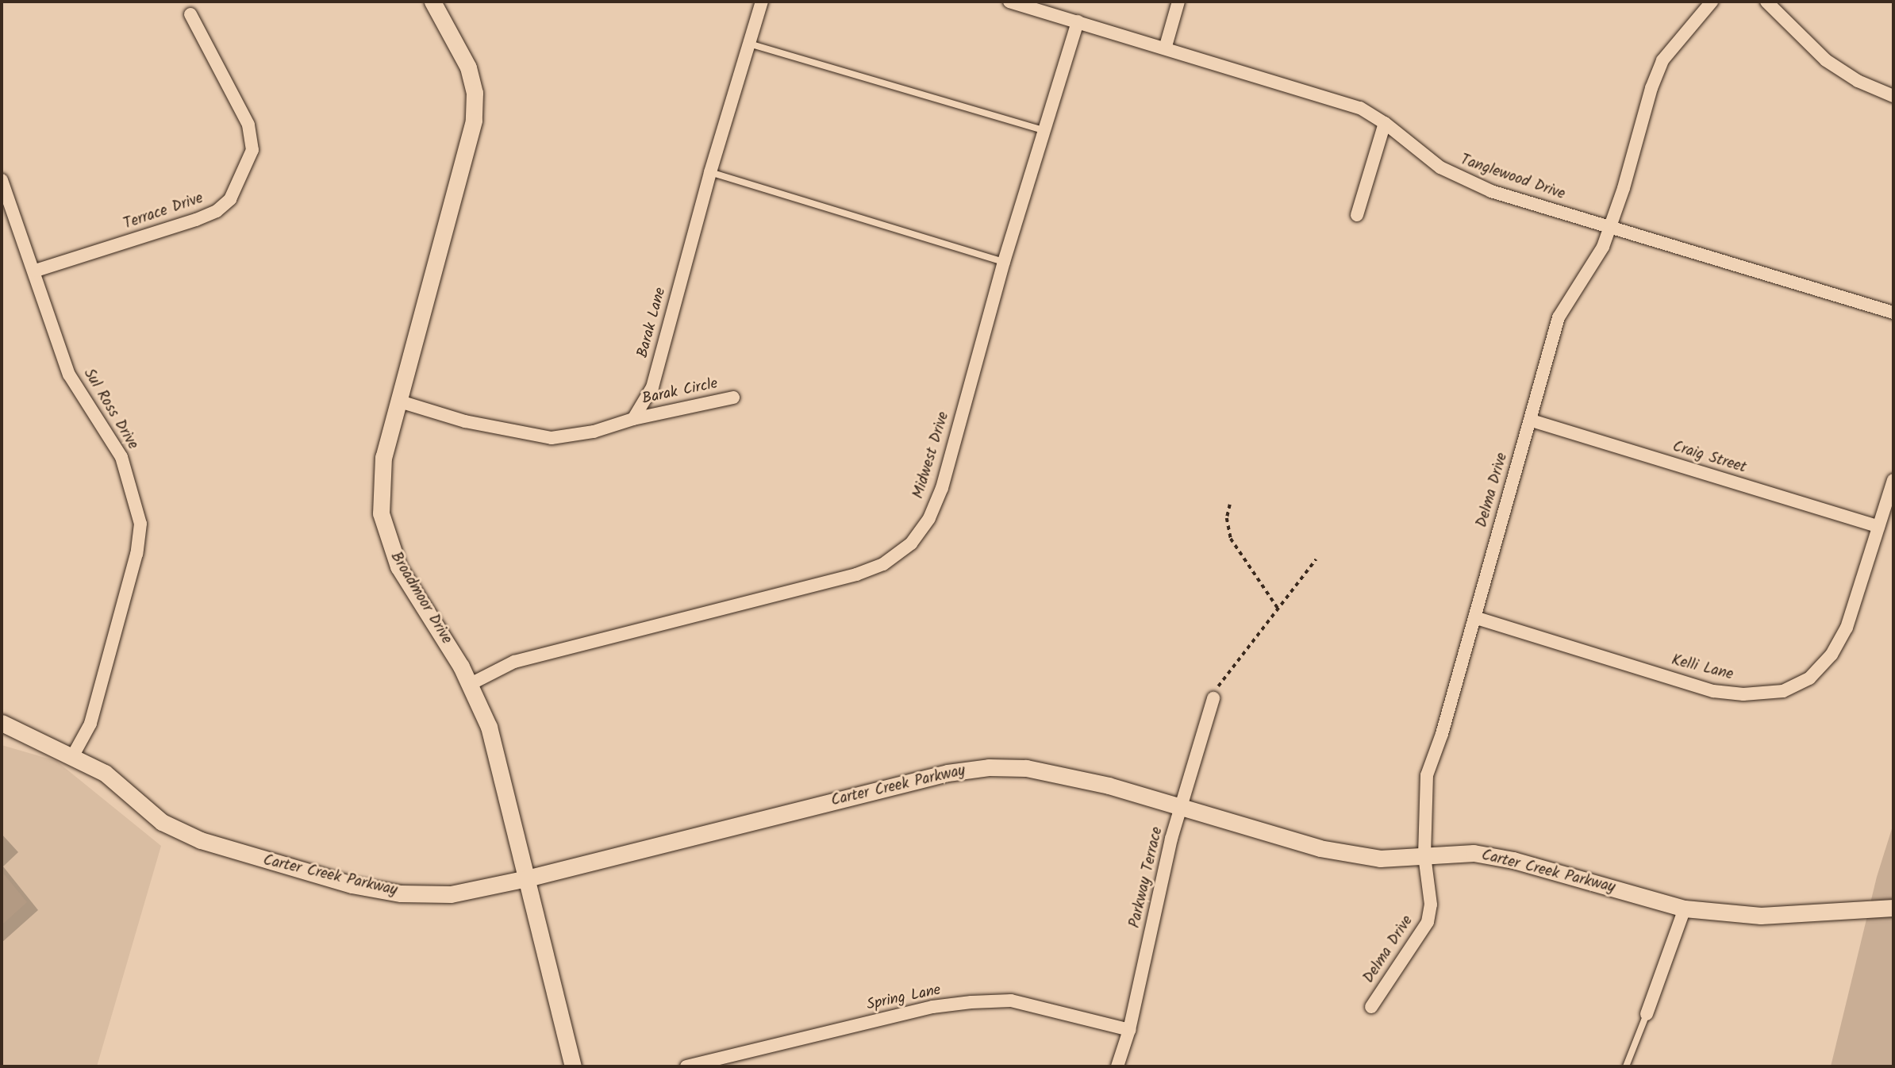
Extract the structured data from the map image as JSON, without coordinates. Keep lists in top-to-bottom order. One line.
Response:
{"streets":{"street":["Tanglewood Drive","Terrace Drive","Barak Lane","Barak Circle","Sul Ross Drive","Midwest Drive","Craig Street","Delma Drive","Broadmoor Drive","Kelli Lane","Carter Creek Parkway","Parkway Terrace","Spring Lane"]},"crossings":[["Tanglewood Drive","Midwest Drive"],["Tanglewood Drive","Delma Drive"],["Terrace Drive","Sul Ross Drive"],["Barak Lane","Barak Circle"],["Sul Ross Drive","Carter Creek Parkway"],["Midwest Drive","Broadmoor Drive"],["Craig Street","Delma Drive"],["Craig Street","Kelli Lane"],["Delma Drive","Kelli Lane"],["Delma Drive","Carter Creek Parkway"],["Broadmoor Drive","Carter Creek Parkway"],["Carter Creek Parkway","Parkway Terrace"],["Parkway Terrace","Spring Lane"]]}
